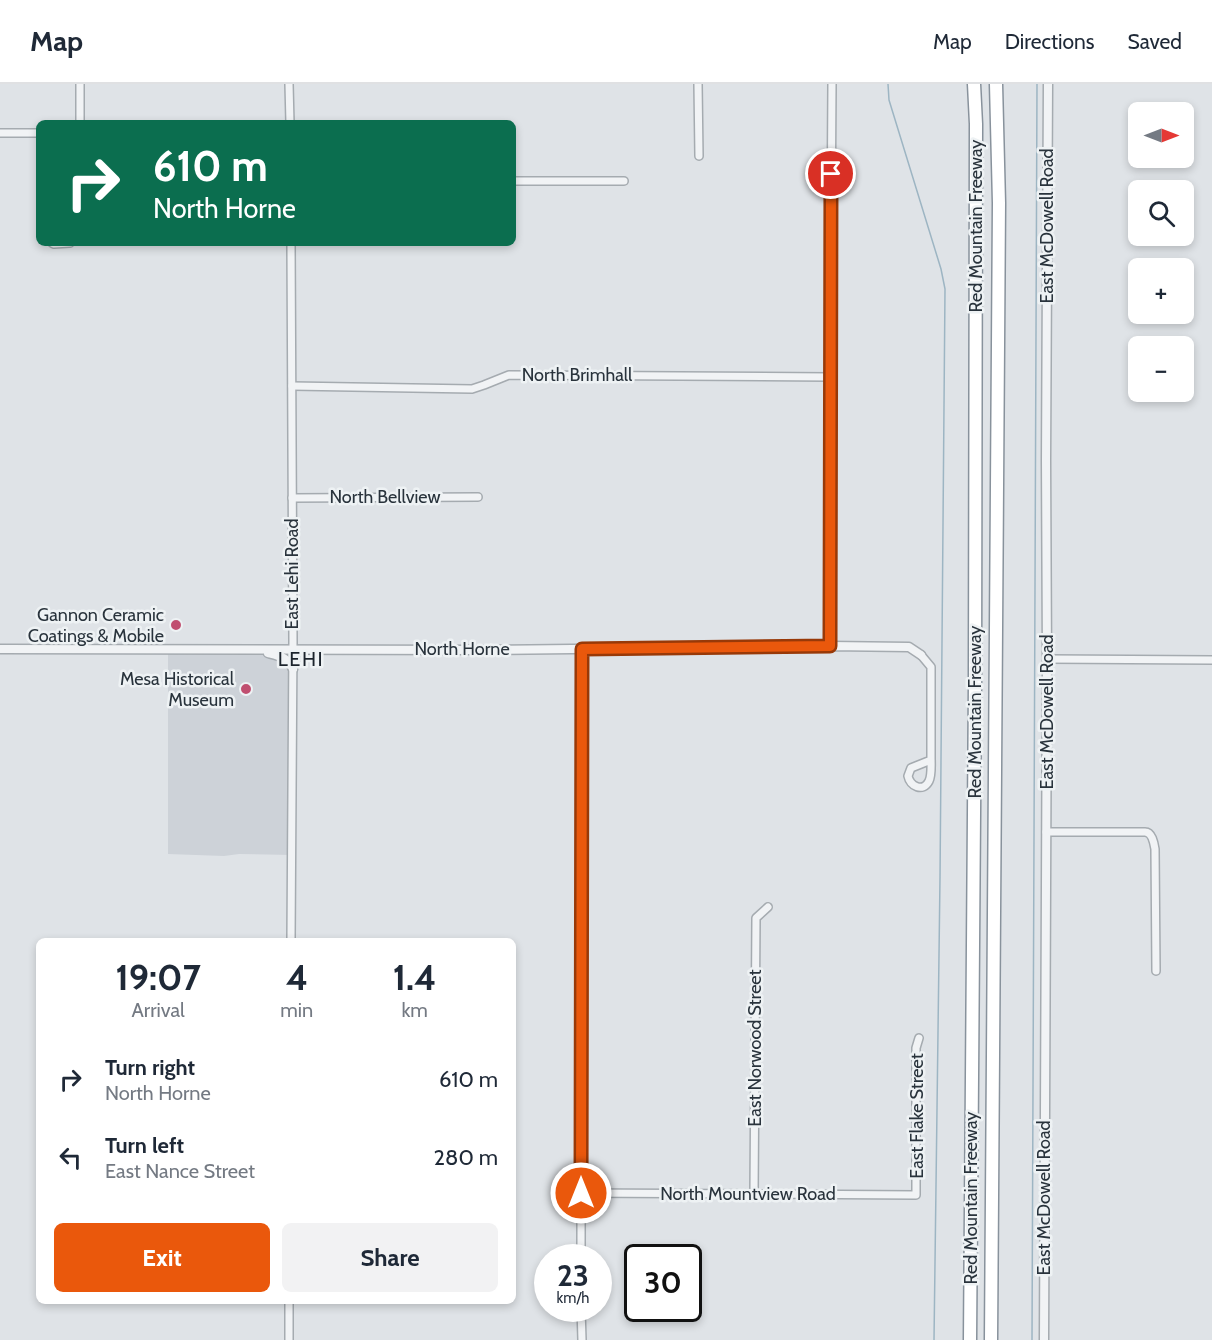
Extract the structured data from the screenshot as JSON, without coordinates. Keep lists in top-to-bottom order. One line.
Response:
{"streets":{"highway":["Red Mountain Freeway"],"street":["East McDowell Road","North Brimhall","North Bellview","East Lehi Road","North Horne","East Norwood Street","East Flake Street","North Mountview Road"]},"crossings":[["North Brimhall","East Lehi Road"],["North Bellview","East Lehi Road"],["East Lehi Road","North Horne"],["East Norwood Street","North Mountview Road"],["East Flake Street","North Mountview Road"]],"districts":["LEHI"],"places":["Gannon Ceramic Coatings & Mobile","Mesa Historical Museum"],"north":"right","page":{"header":"Map","nav":["Map","Directions","Saved"],"map_buttons":["+","−"],"turn":["610 m","North Horne"],"eta":["19:07","Arrival","4","min","1.4","km"],"list":[{"name":"Turn right","note":"North Horne","value":"610 m"},{"name":"Turn left","note":"East Nance Street","value":"280 m"}],"buttons":["Exit","Share"],"speed":"23 km/h","limit":"30"}}
